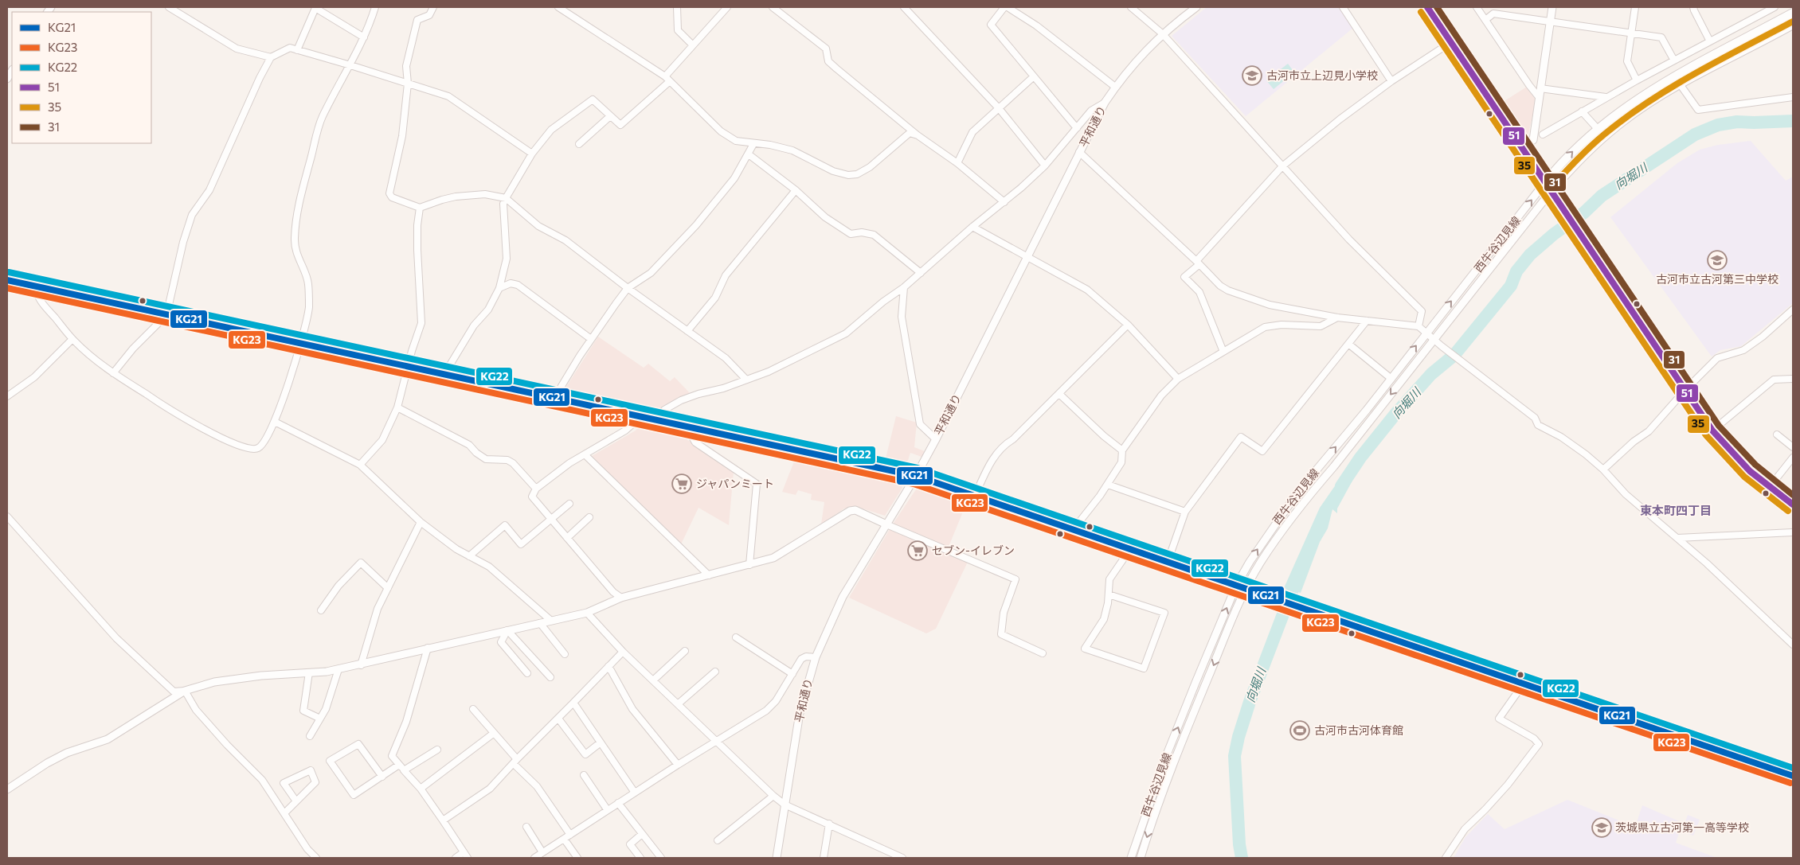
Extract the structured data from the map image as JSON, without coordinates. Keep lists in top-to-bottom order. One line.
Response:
{"streets":{"street":["平和通り","西牛谷辺見線"]},"districts":["東本町四丁目"],"water":["向堀川"],"places":{"school or university":["古河市立上辺見小学校","古河市立古河第三中学校","茨城県立古河第一高等学校"],"supermarket":["ジャパンミート","セブン-イレブン"],"sports":["古河市古河体育館"]},"lines":["transit line 51","transit line 31","transit line 35","transit line KG22","transit line KG21","transit line KG23"],"legend":["KG21","KG23","KG22","51","35","31"]}
